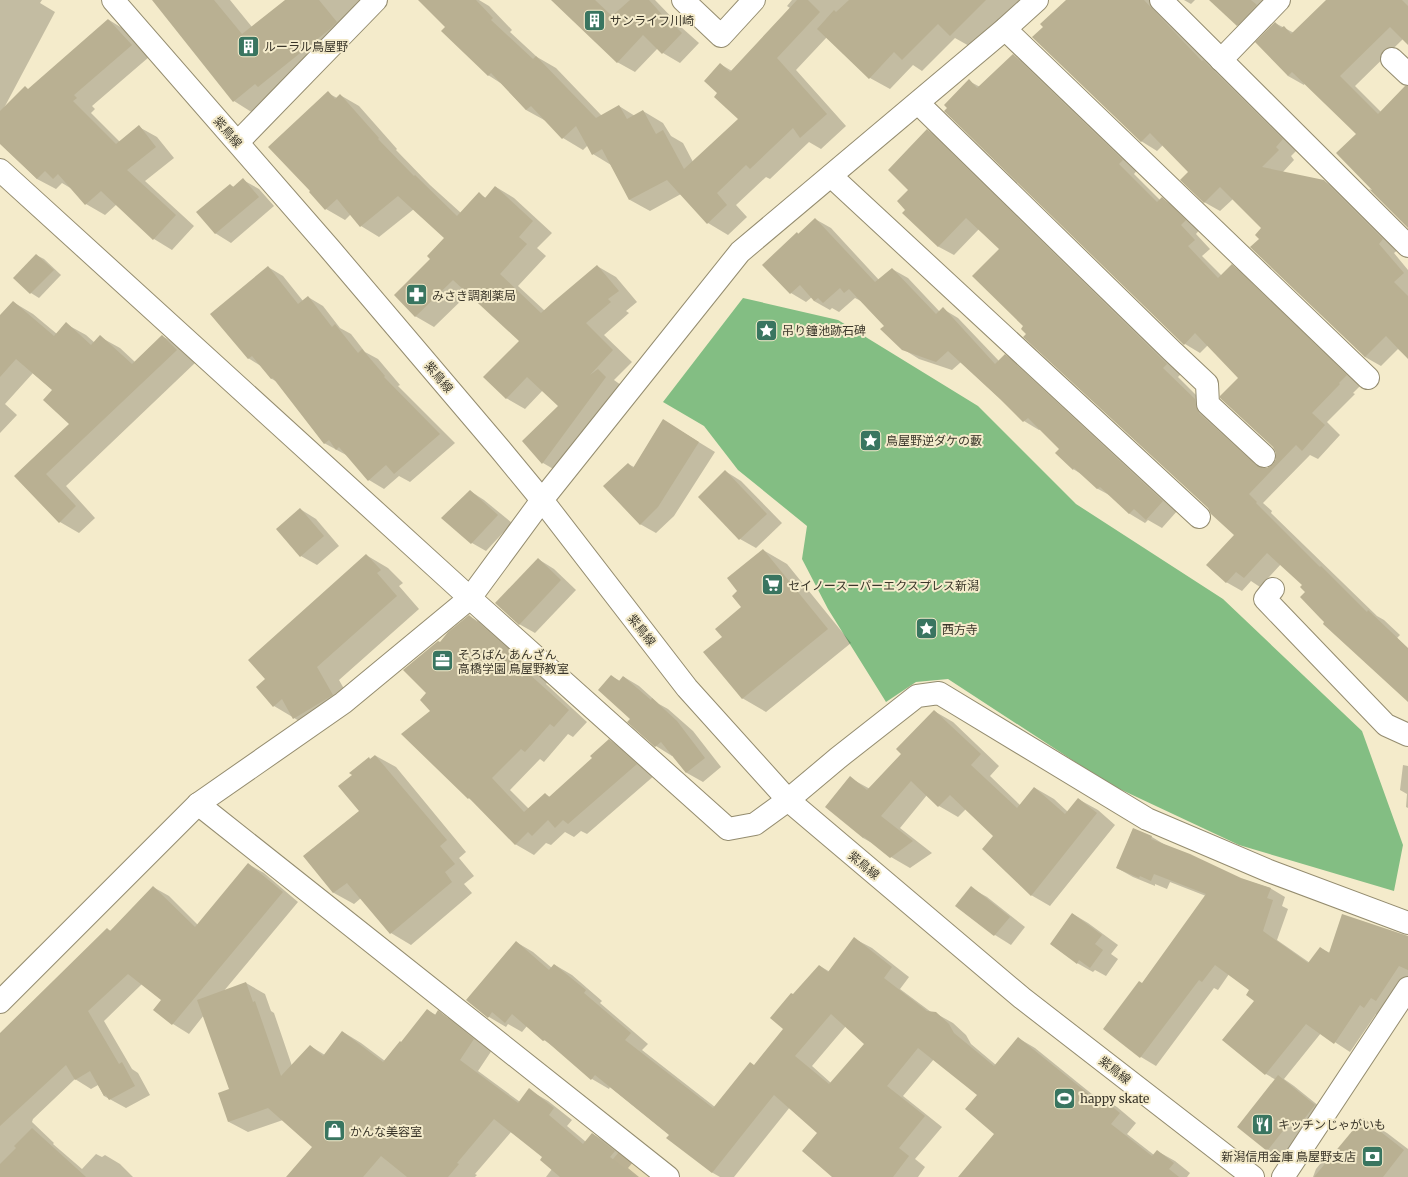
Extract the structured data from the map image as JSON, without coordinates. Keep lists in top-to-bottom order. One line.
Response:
{"streets":{"street":["紫鳥線"]},"places":{"building":["サンライフ川崎","ルーラル鳥屋野"],"pharmacy":["みさき調剤薬局"],"place":["吊り鐘池跡石碑","鳥屋野逆ダケの藪","西方寺"],"supermarket":["セイノースーパーエクスプレス新潟"],"office":["そろばん あんざん 高橋学園 鳥屋野教室"],"sports":["happy skate"],"restaurant":["キッチンじゃがいも"],"shop":["かんな美容室"],"bank":["新潟信用金庫 鳥屋野支店"]}}
